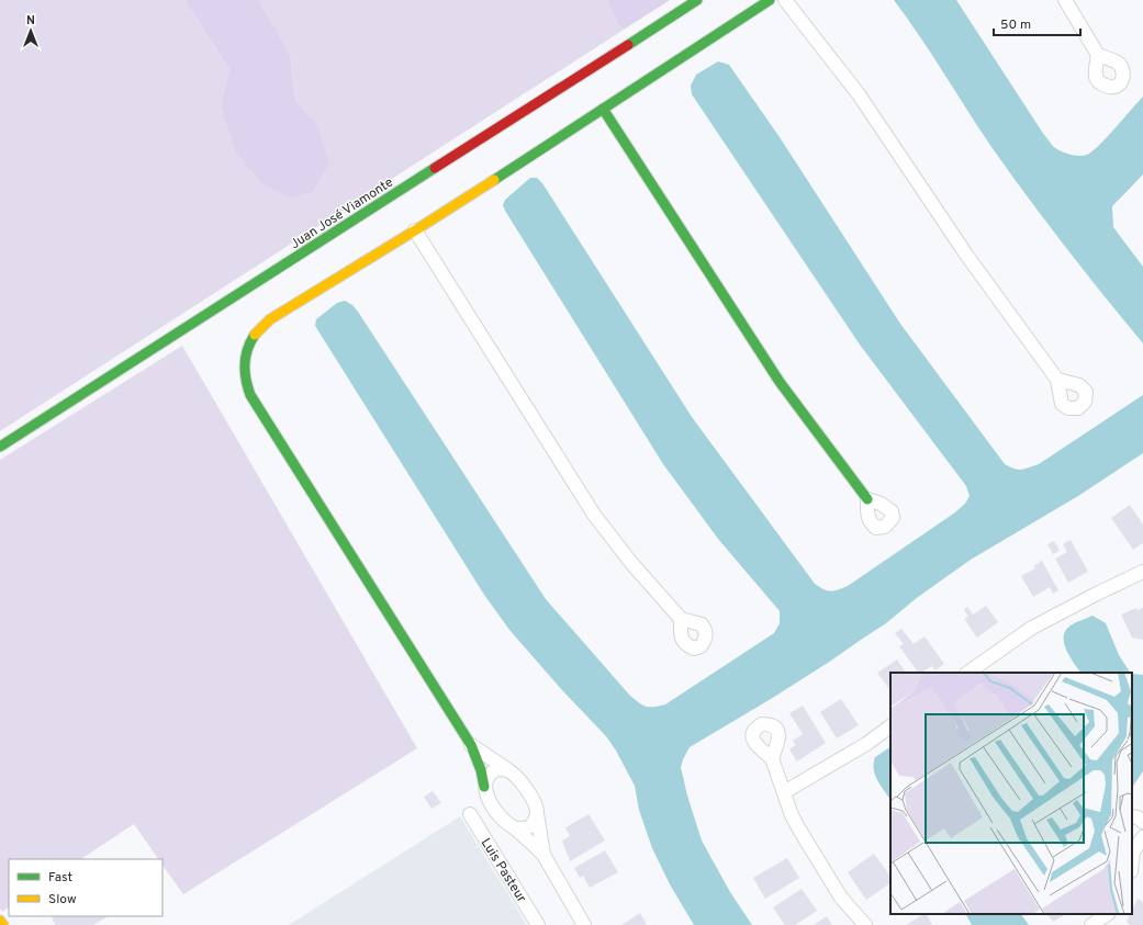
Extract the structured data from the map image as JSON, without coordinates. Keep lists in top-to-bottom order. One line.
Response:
{"streets":{"street":["Juan José Viamonte","Luis Pasteur"]},"legend":["Fast","Slow"],"scale_bar":"50 m","north":"top"}
